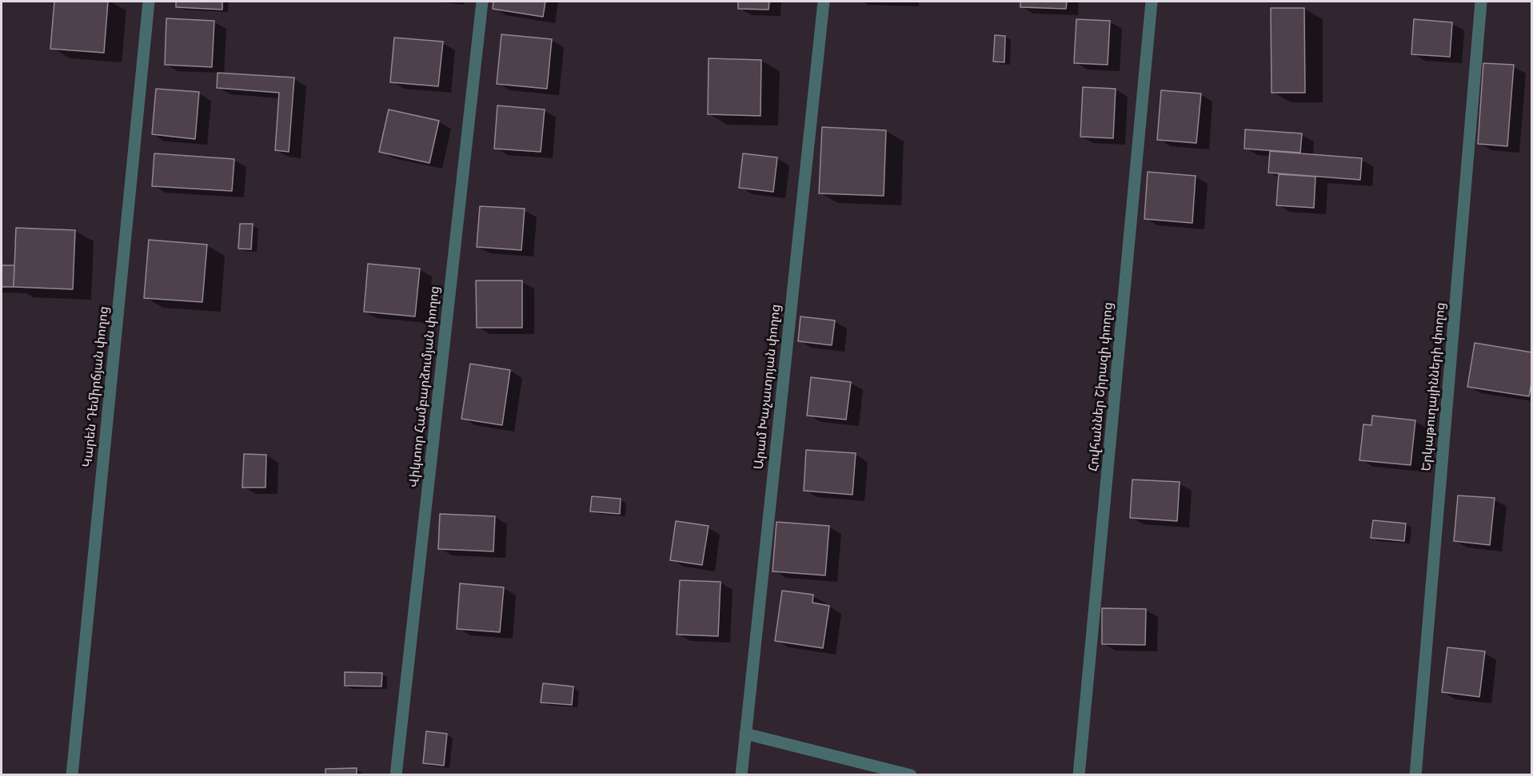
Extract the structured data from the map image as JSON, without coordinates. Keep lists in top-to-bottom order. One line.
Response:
{"streets":{"street":["Կարեն Դեմիրճյան փողոց","Վիկտոր Համբարձումյան փողոց","Արամ Խաչատրյան փողոց","Հովհաններ Շիրազի փողոց","Երկաթուղայինների փողոց"]}}
